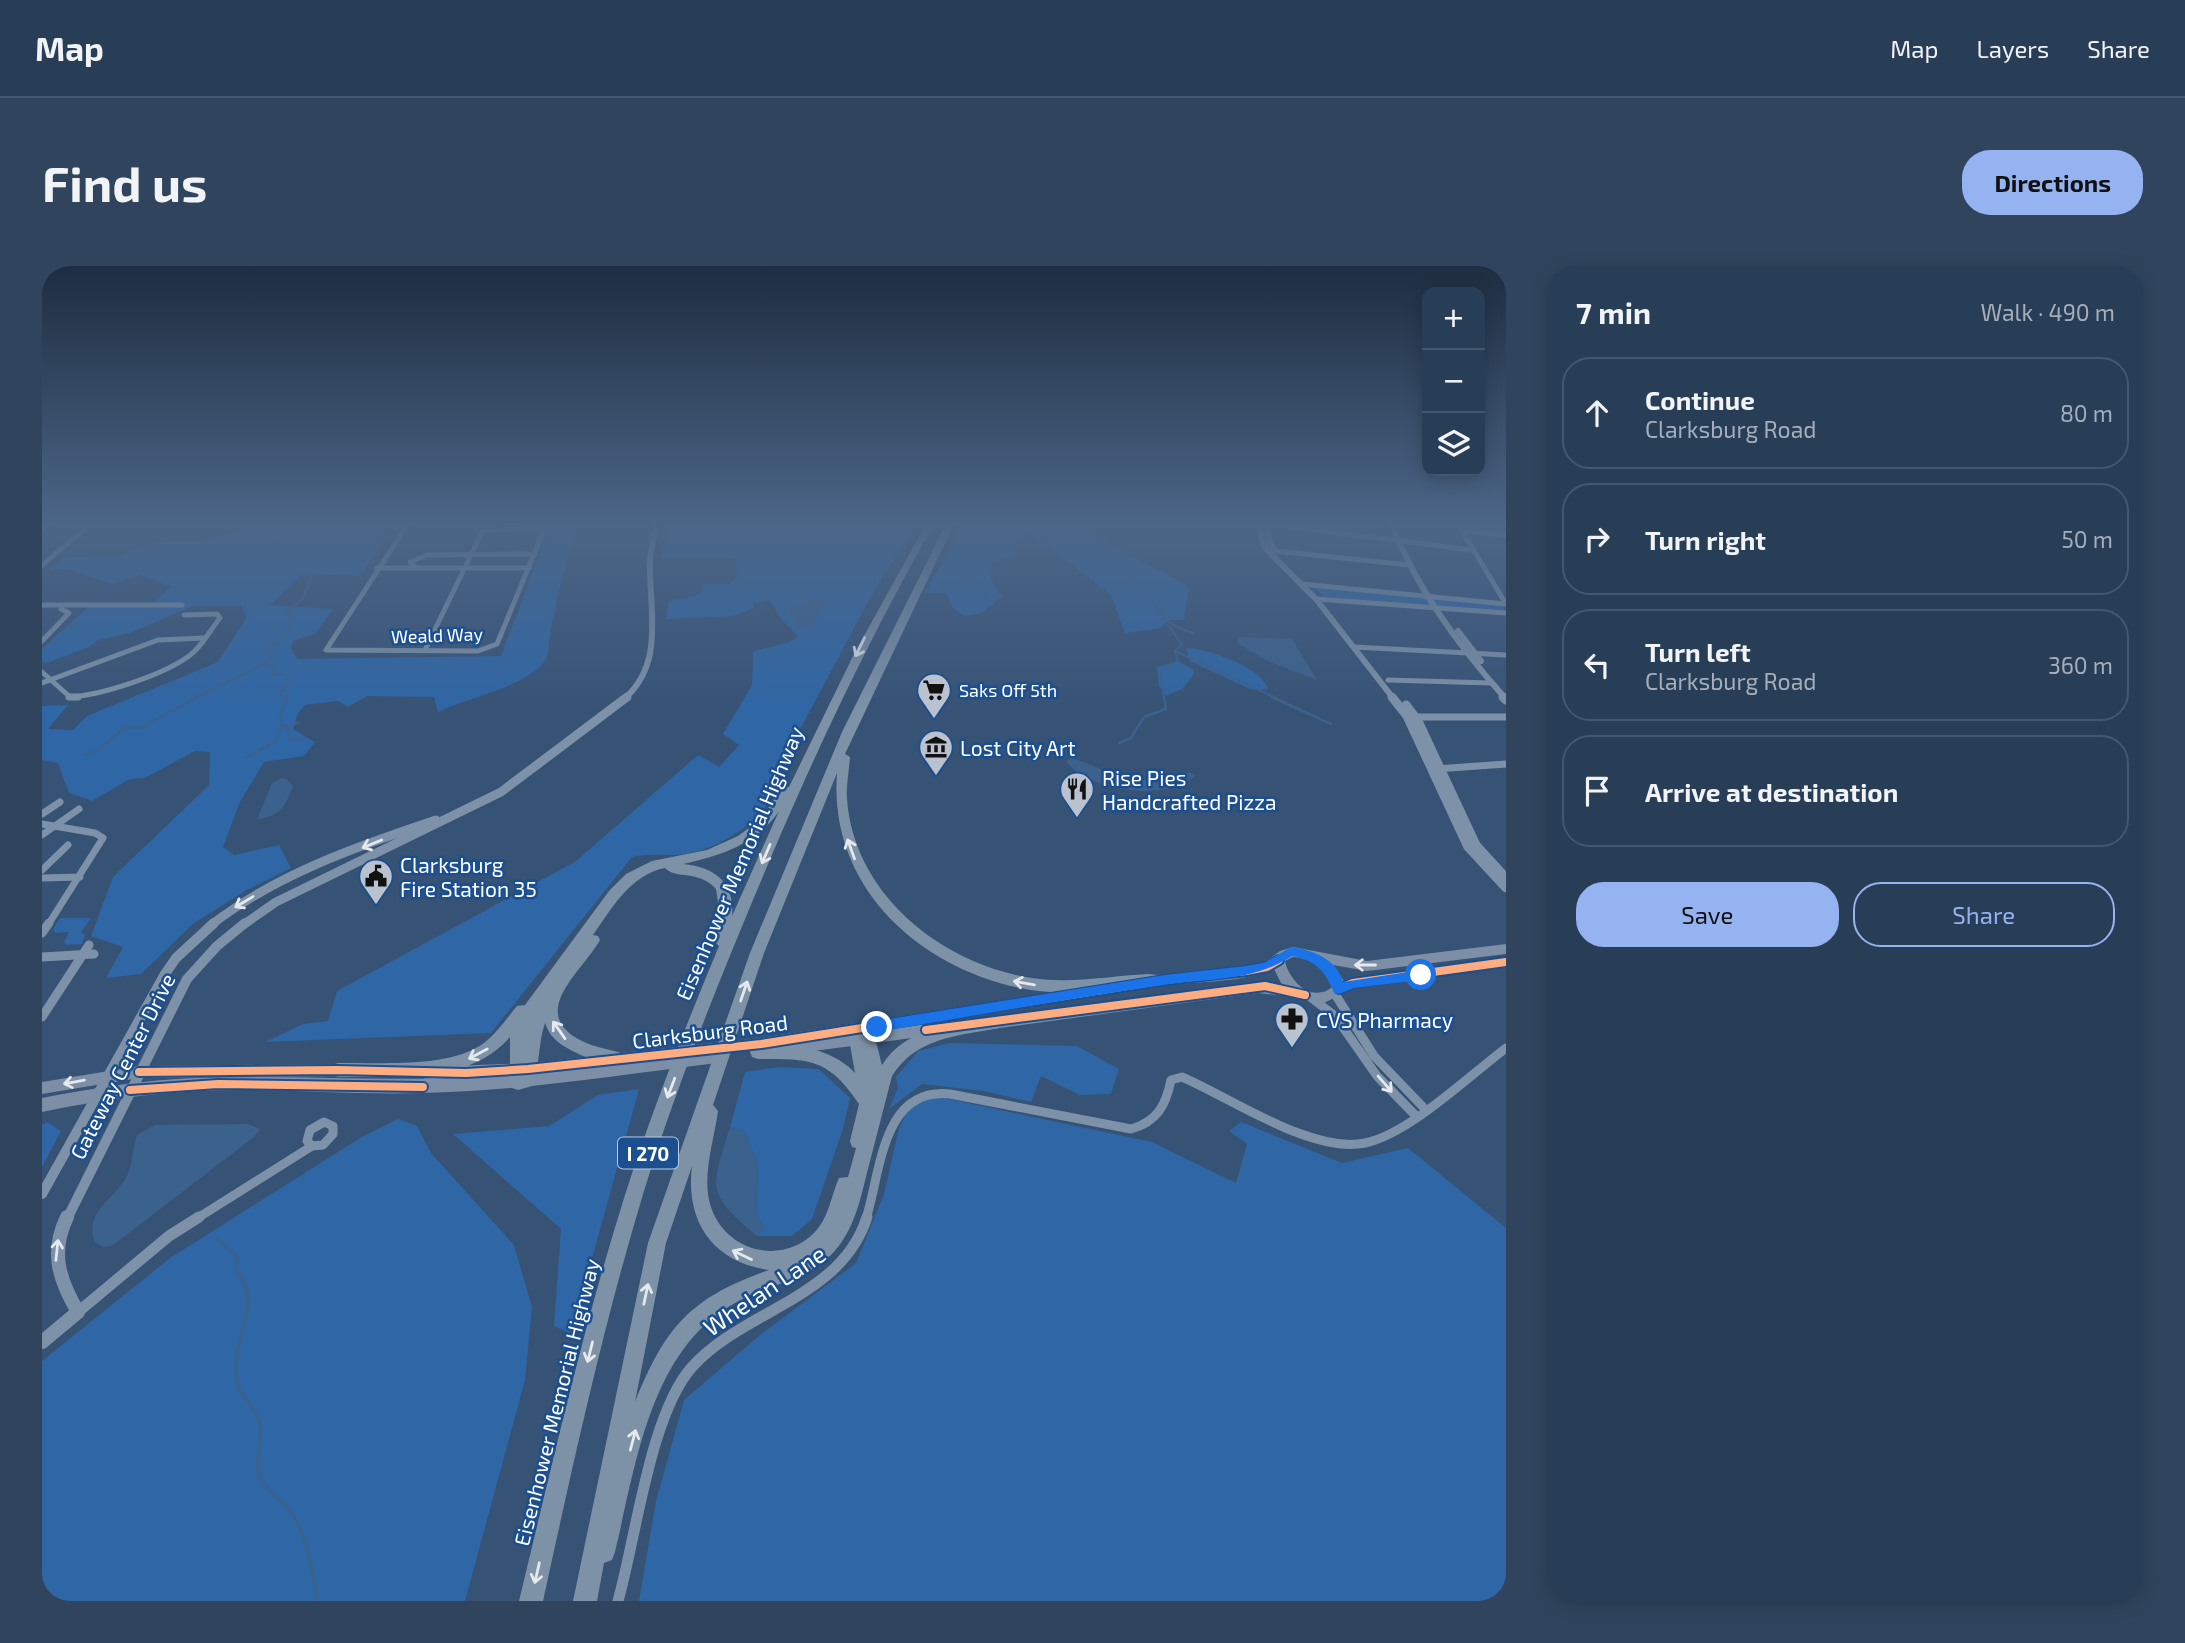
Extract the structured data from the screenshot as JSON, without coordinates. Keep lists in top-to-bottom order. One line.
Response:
{"streets":{"highway":["Eisenhower Memorial Highway","I 270"],"main road":["Clarksburg Road"],"street":["Weald Way","Gateway Center Drive","Whelan Lane"]},"crossings":[["Clarksburg Road","Gateway Center Drive"]],"places":{"supermarket":["Saks Off 5th"],"museum":["Lost City Art"],"restaurant":["Rise Pies Handcrafted Pizza"],"public building":["Clarksburg Fire Station 35"],"pharmacy":["CVS Pharmacy"]},"page":{"header":"Map","nav":["Map","Layers","Share"],"buttons":["Directions",["Save","Share"]],"title":"Find us","heading":["7 min","Walk · 490 m"],"map_buttons":["+","−"],"list":[["Continue","Clarksburg Road","80 m"],["Turn right","50 m"],["Turn left","Clarksburg Road","360 m"],"Arrive at destination"]}}
